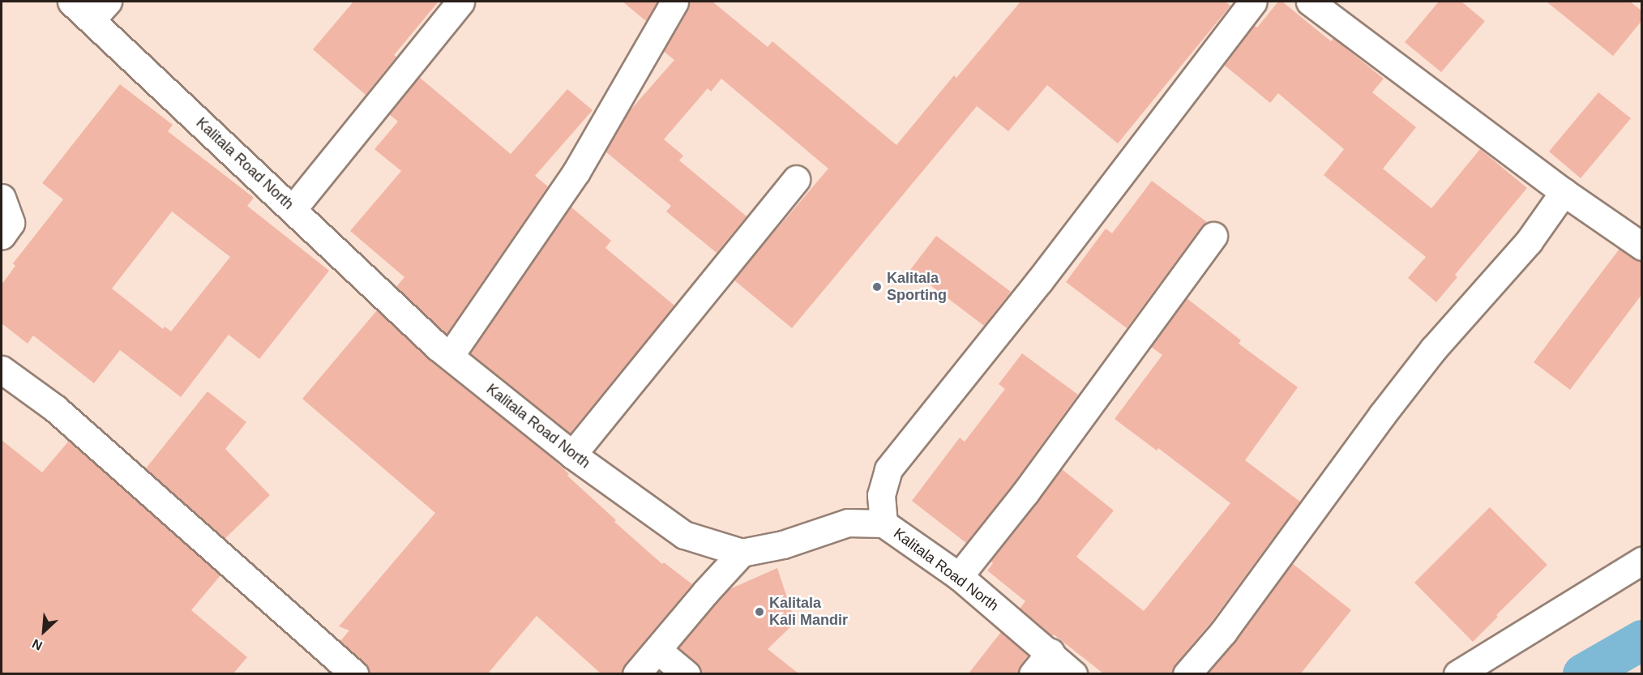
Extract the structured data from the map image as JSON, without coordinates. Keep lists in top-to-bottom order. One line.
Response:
{"streets":{"street":["Kalitala Road North"]},"places":["Kalitala Sporting","Kalitala Kali Mandir"],"north":"bottom left"}
